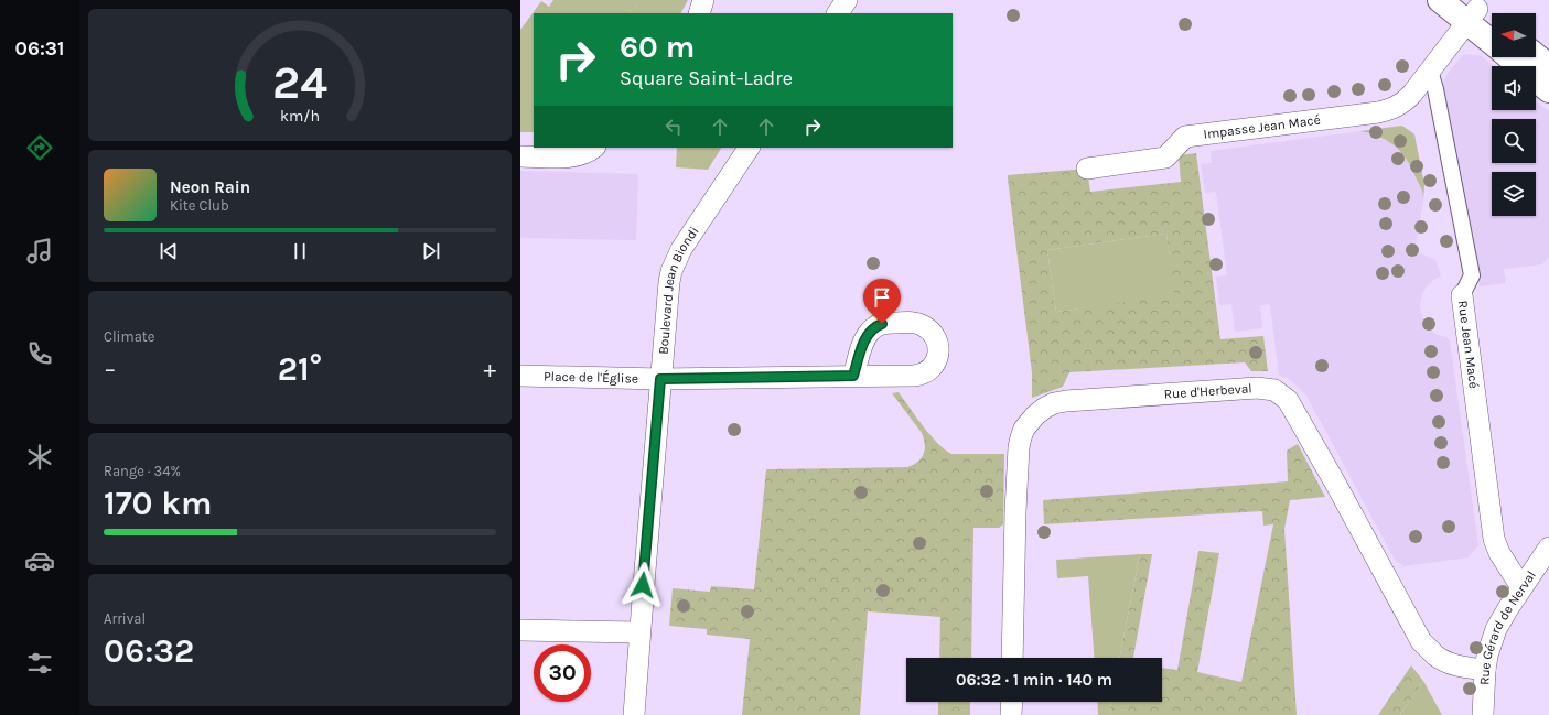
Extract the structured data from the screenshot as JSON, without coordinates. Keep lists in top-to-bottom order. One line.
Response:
{"streets":{"street":["Impasse Jean Macé","Boulevard Jean Biondi","Rue Jean Macé","Place de l'Église","Rue d'Herbeval","Rue Gérard de Nerval"]},"crossings":[["Impasse Jean Macé","Rue Jean Macé"],["Boulevard Jean Biondi","Place de l'Église"],["Rue Jean Macé","Rue Gérard de Nerval"],["Rue d'Herbeval","Rue Gérard de Nerval"]],"north":"left","page":{"tabs":"06:31","turn":["60 m","Square Saint-Ladre"],"song":["Neon Rain","Kite Club"],"tile":["Climate",["Range · 34%","170 km"],["Arrival","06:32"]],"heat":["−","21°","+"],"limit":"30","trip":"06:32 · 1 min · 140 m","gauge":["24","km/h"]}}
